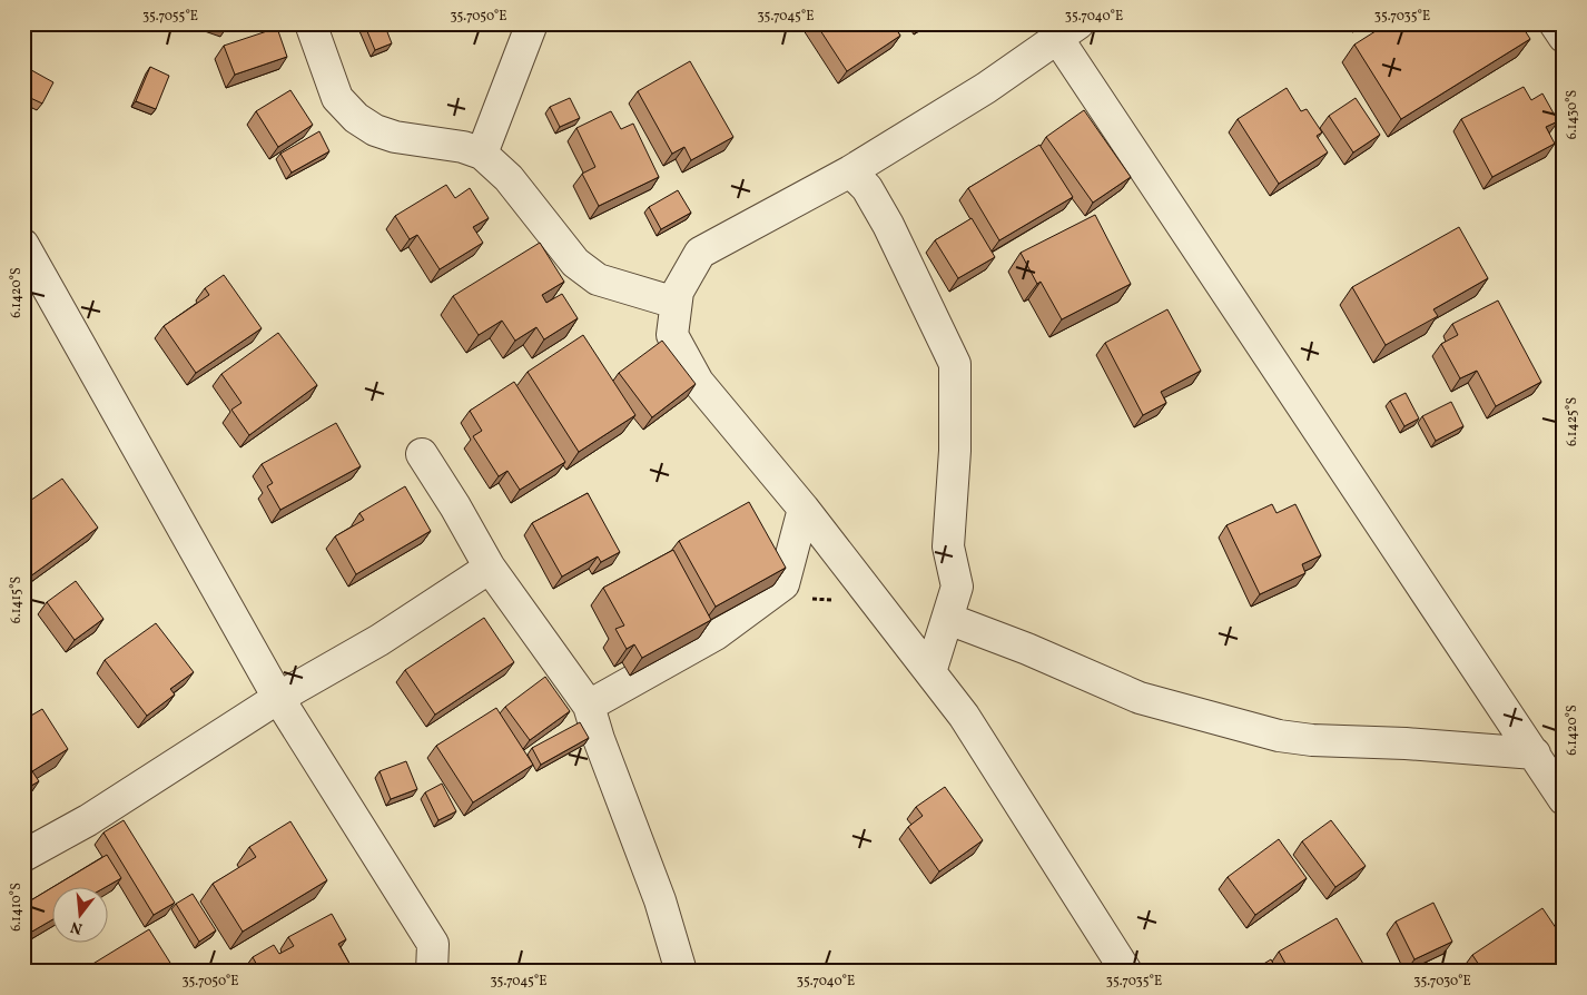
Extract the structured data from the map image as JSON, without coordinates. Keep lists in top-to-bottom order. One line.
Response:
{"north":"bottom","coordinates":["35.7055°E","35.7050°E","35.7045°E","35.7040°E","35.7035°E","6.1430°S","6.1420°S","6.1425°S","6.1415°S","6.1410°S","35.7030°E"]}
